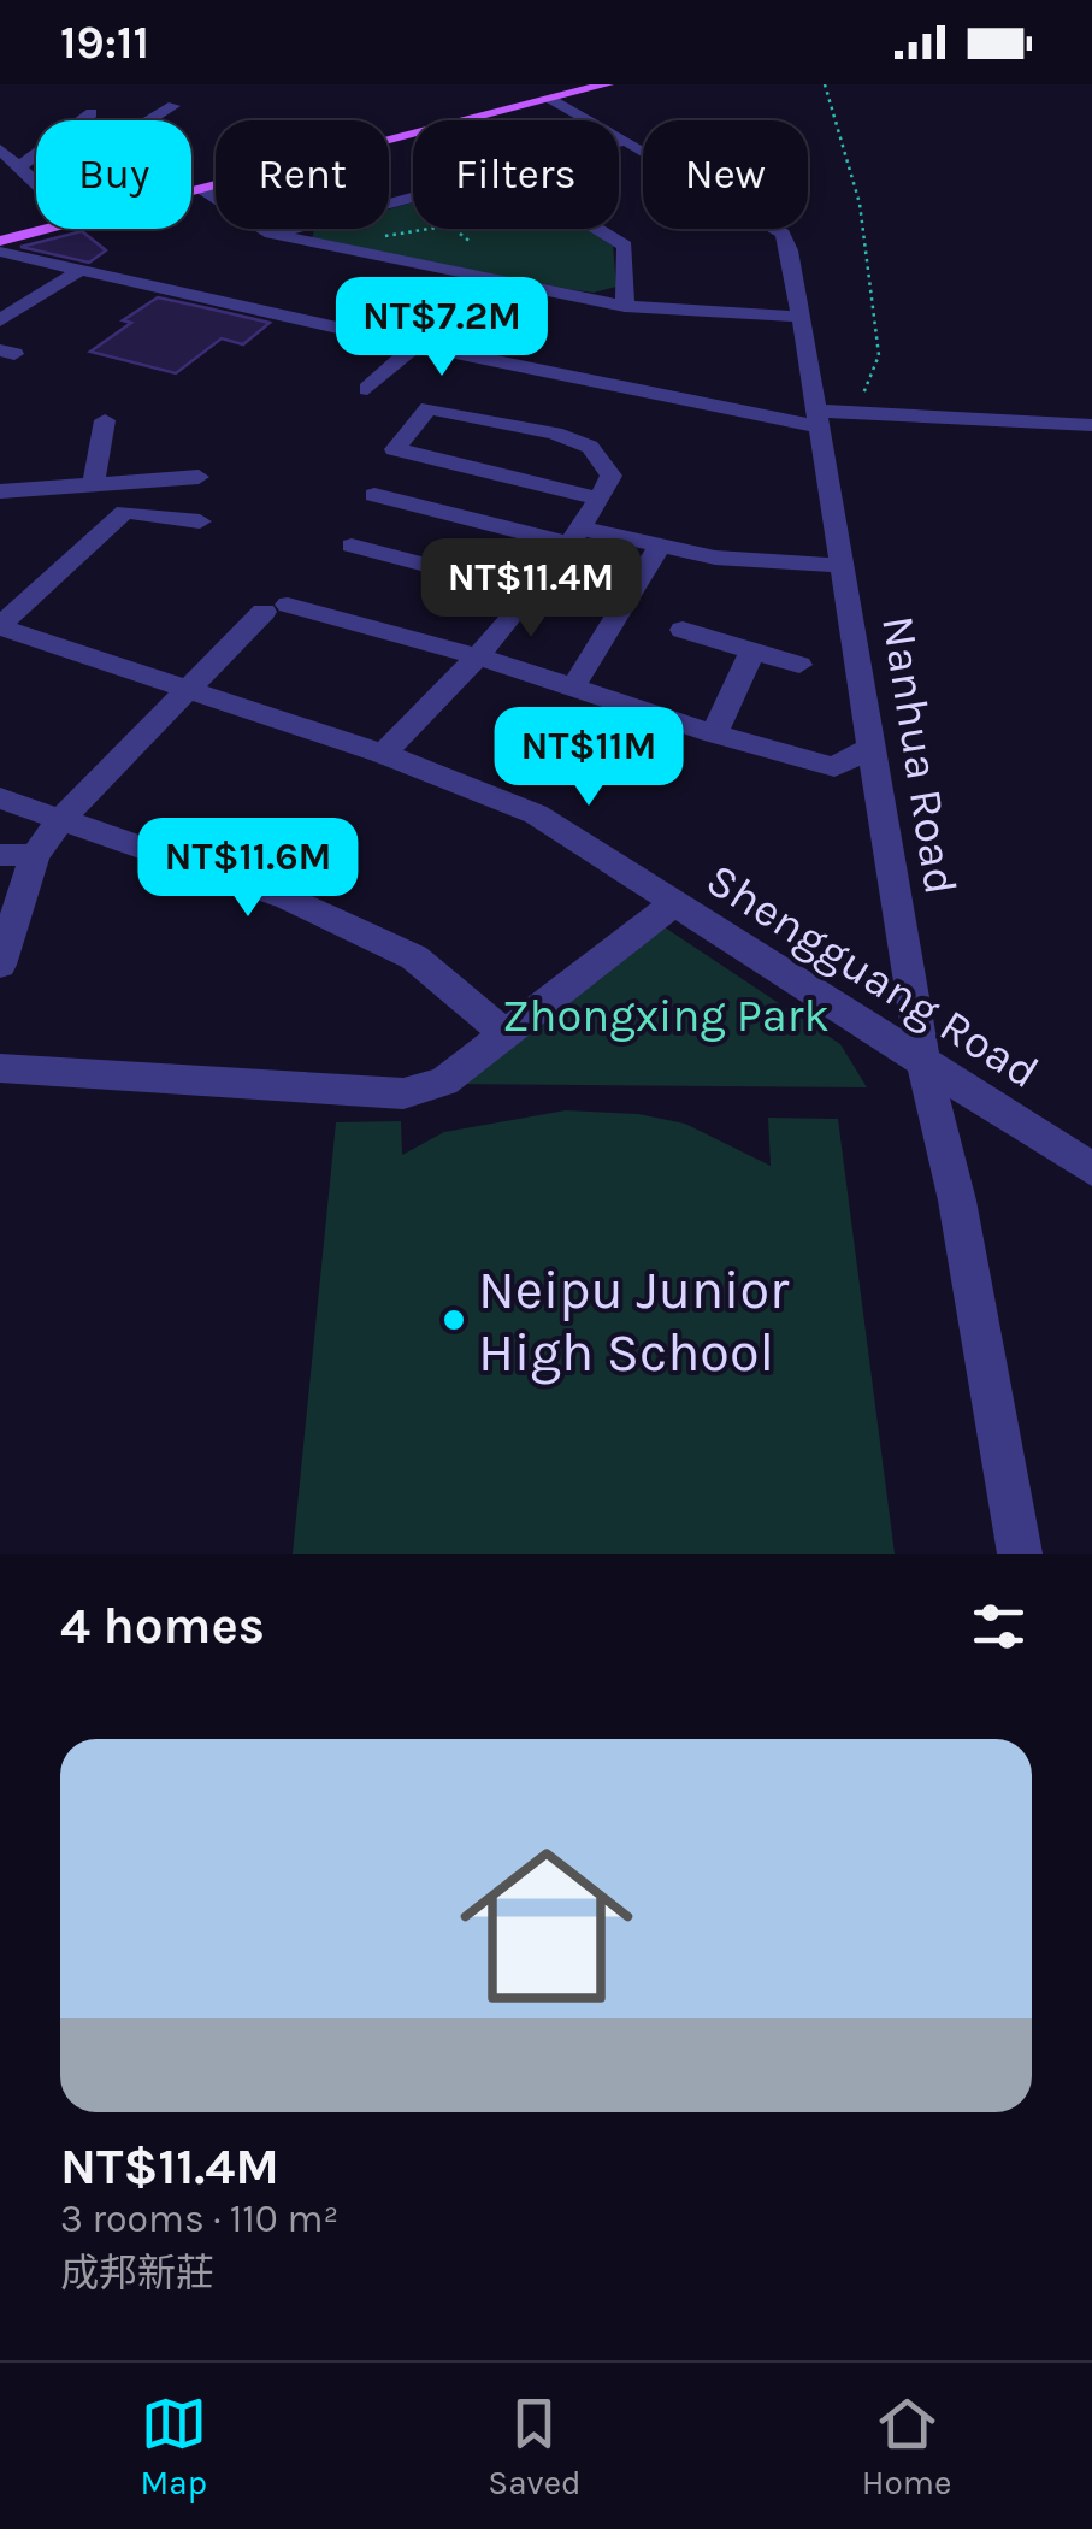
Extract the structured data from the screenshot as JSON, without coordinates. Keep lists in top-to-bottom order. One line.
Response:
{"streets":{"street":["Nanhua Road","Shengguang Road"]},"crossings":[["Nanhua Road","Shengguang Road"]],"parks":["Zhongxing Park"],"places":["Neipu Junior High School"],"page":{"status":"19:11","chip":["Buy","Rent","Filters","New"],"price":["NT$7.2M","NT$11.4M","NT$11M","NT$11.6M"],"heading":"4 homes","list":[{"name":"NT$11.4M","note":"3 rooms · 110 m² · 成邦新莊"}],"tabs":["Map","Saved","Home"]}}
